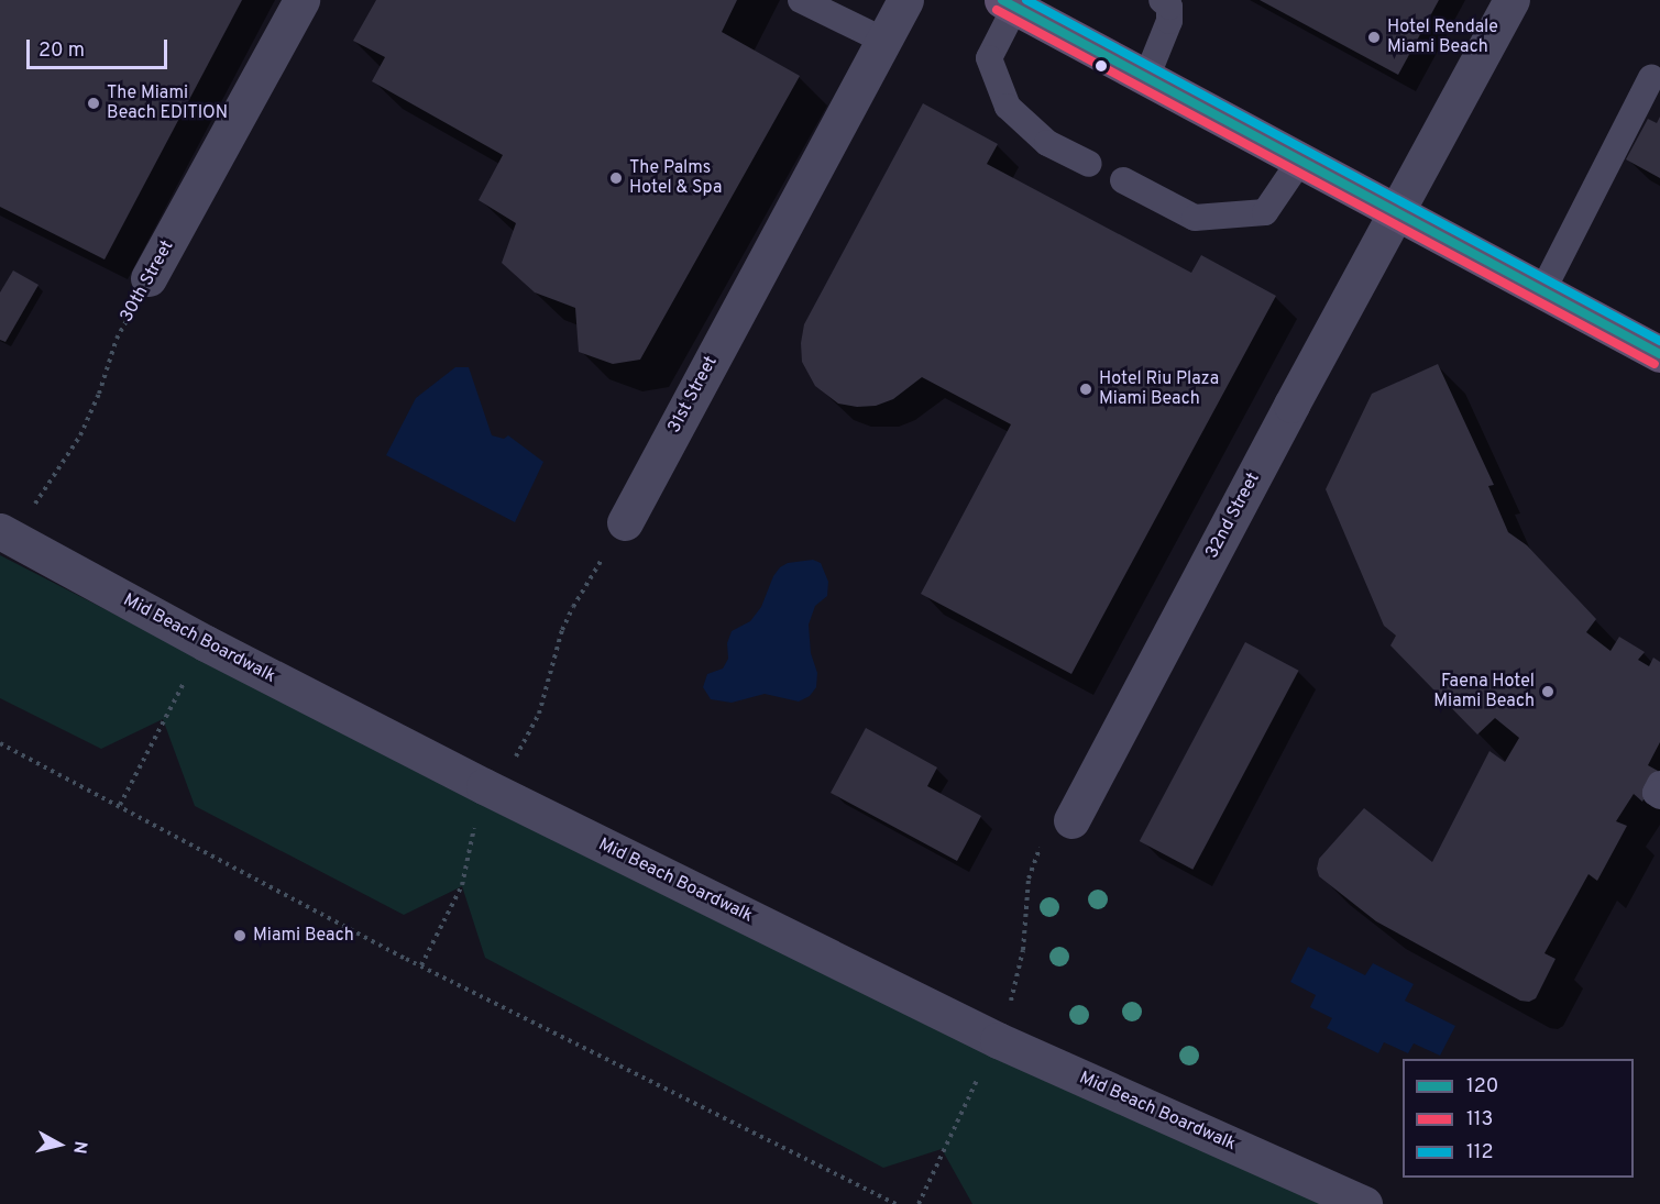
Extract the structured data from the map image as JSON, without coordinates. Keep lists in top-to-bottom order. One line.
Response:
{"streets":{"street":["30th Street","31st Street","32nd Street","Mid Beach Boardwalk"]},"crossings":[["30th Street","Mid Beach Boardwalk"]],"places":["Hotel Rendale Miami Beach","The Miami Beach EDITION","The Palms Hotel & Spa","Hotel Riu Plaza Miami Beach","Faena Hotel Miami Beach","Miami Beach"],"lines":["transit line 120","transit line 112","transit line 113"],"legend":["120","113","112"],"scale_bar":"20 m","north":"right"}
